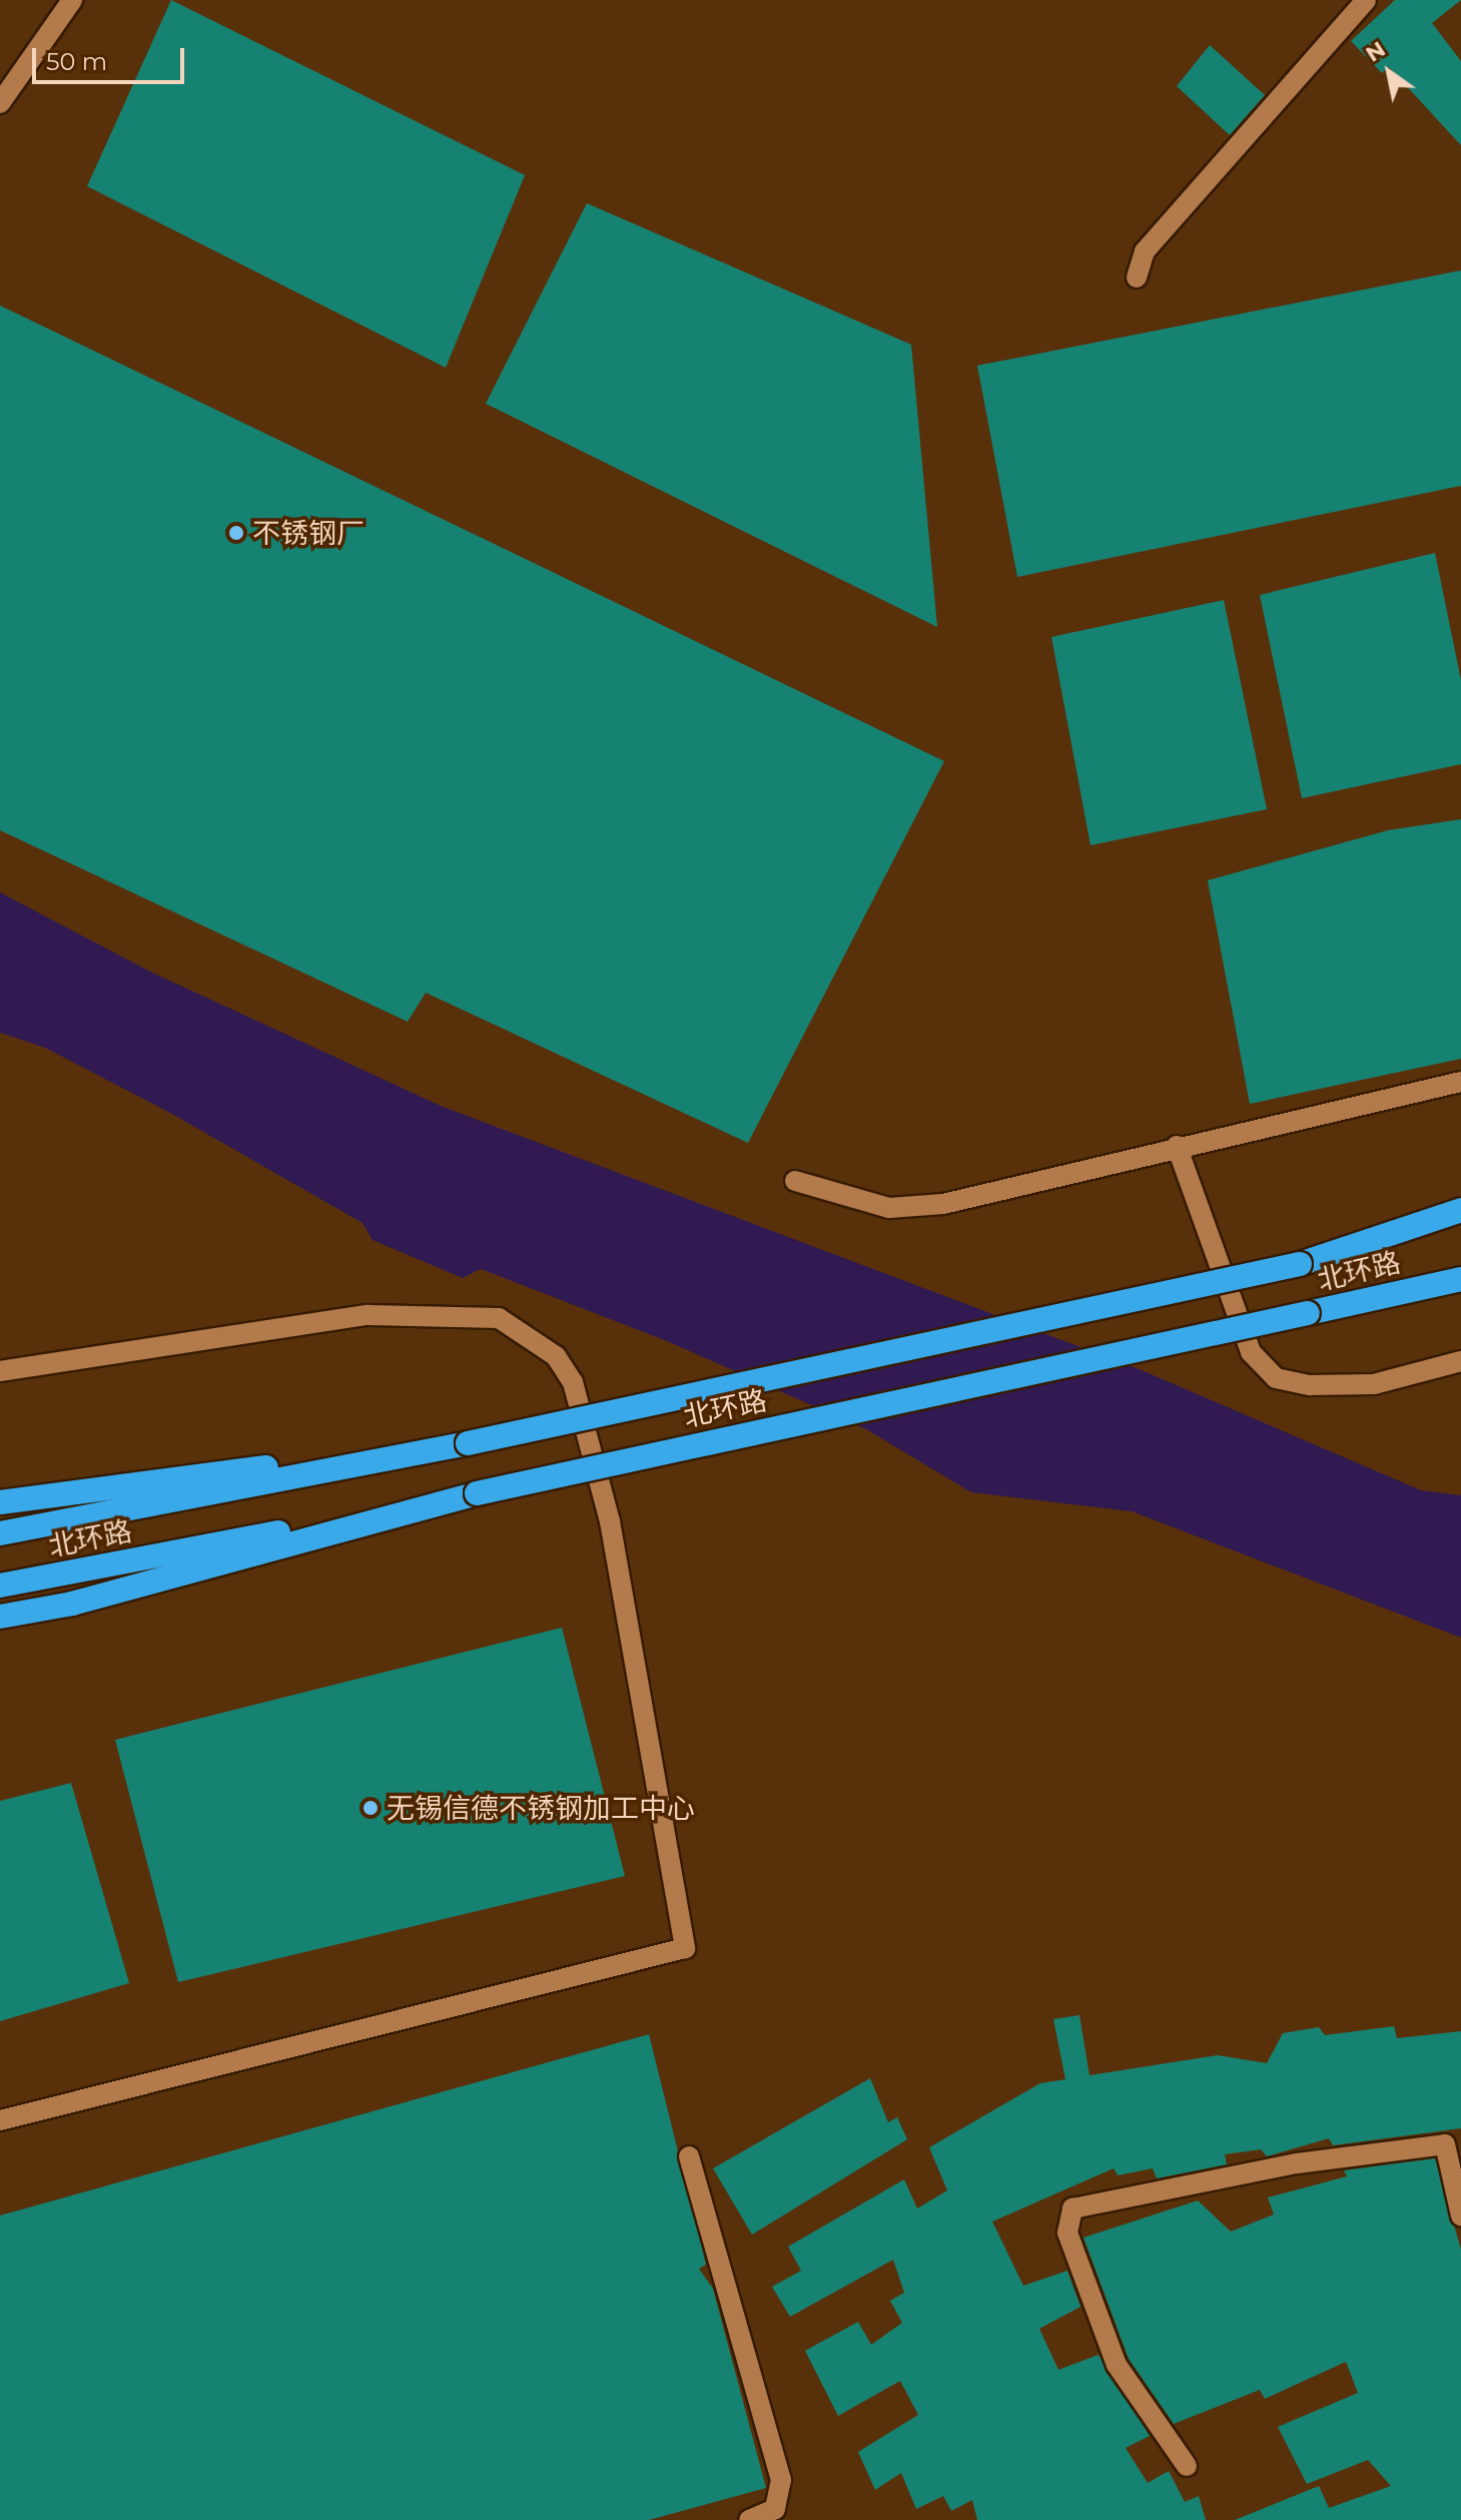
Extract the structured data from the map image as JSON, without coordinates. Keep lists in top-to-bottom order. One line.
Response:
{"streets":{"highway":["北环路"]},"places":["不锈钢厂","无锡信德不锈钢加工中心"],"scale_bar":"50 m","north":"top left"}
